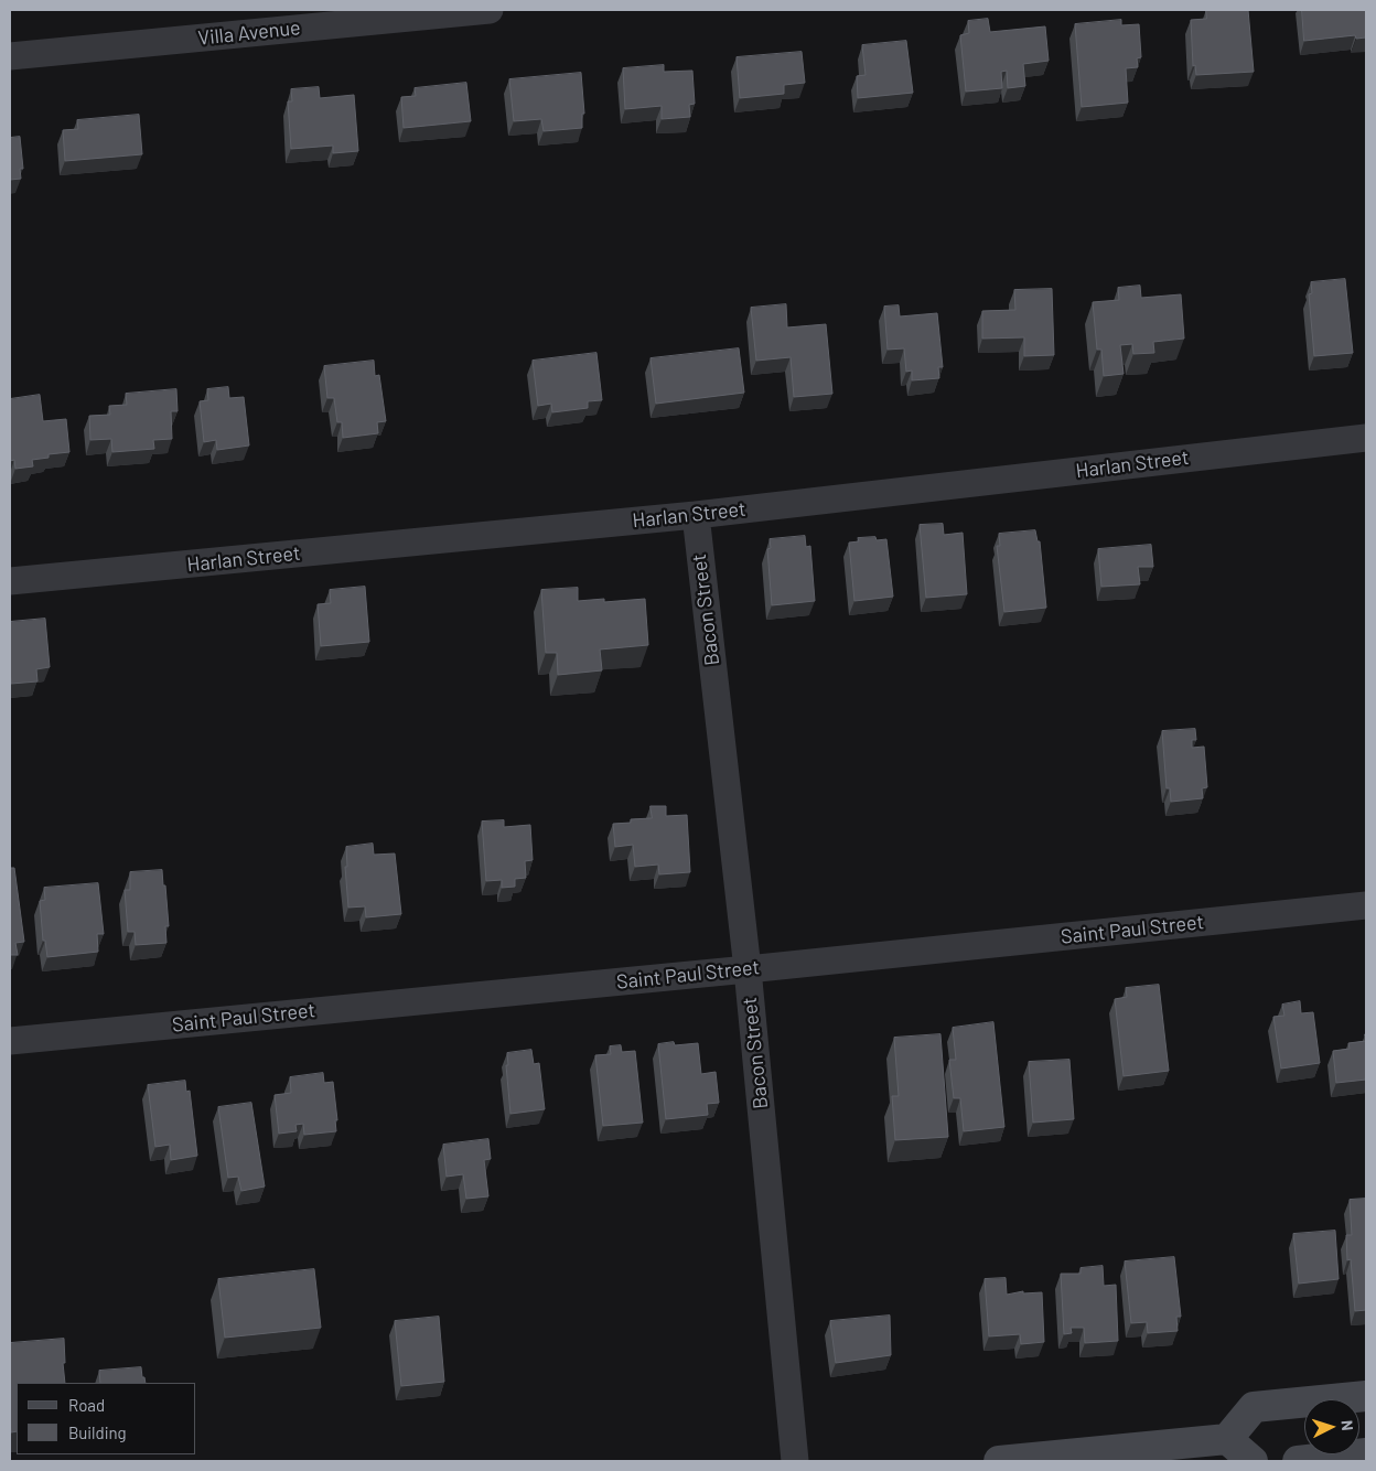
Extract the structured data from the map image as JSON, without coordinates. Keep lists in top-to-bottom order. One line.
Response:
{"streets":{"street":["Villa Avenue","Harlan Street","Bacon Street","Saint Paul Street"]},"crossings":[["Harlan Street","Bacon Street"],["Bacon Street","Saint Paul Street"]],"legend":["Road","Building"],"north":"right"}
